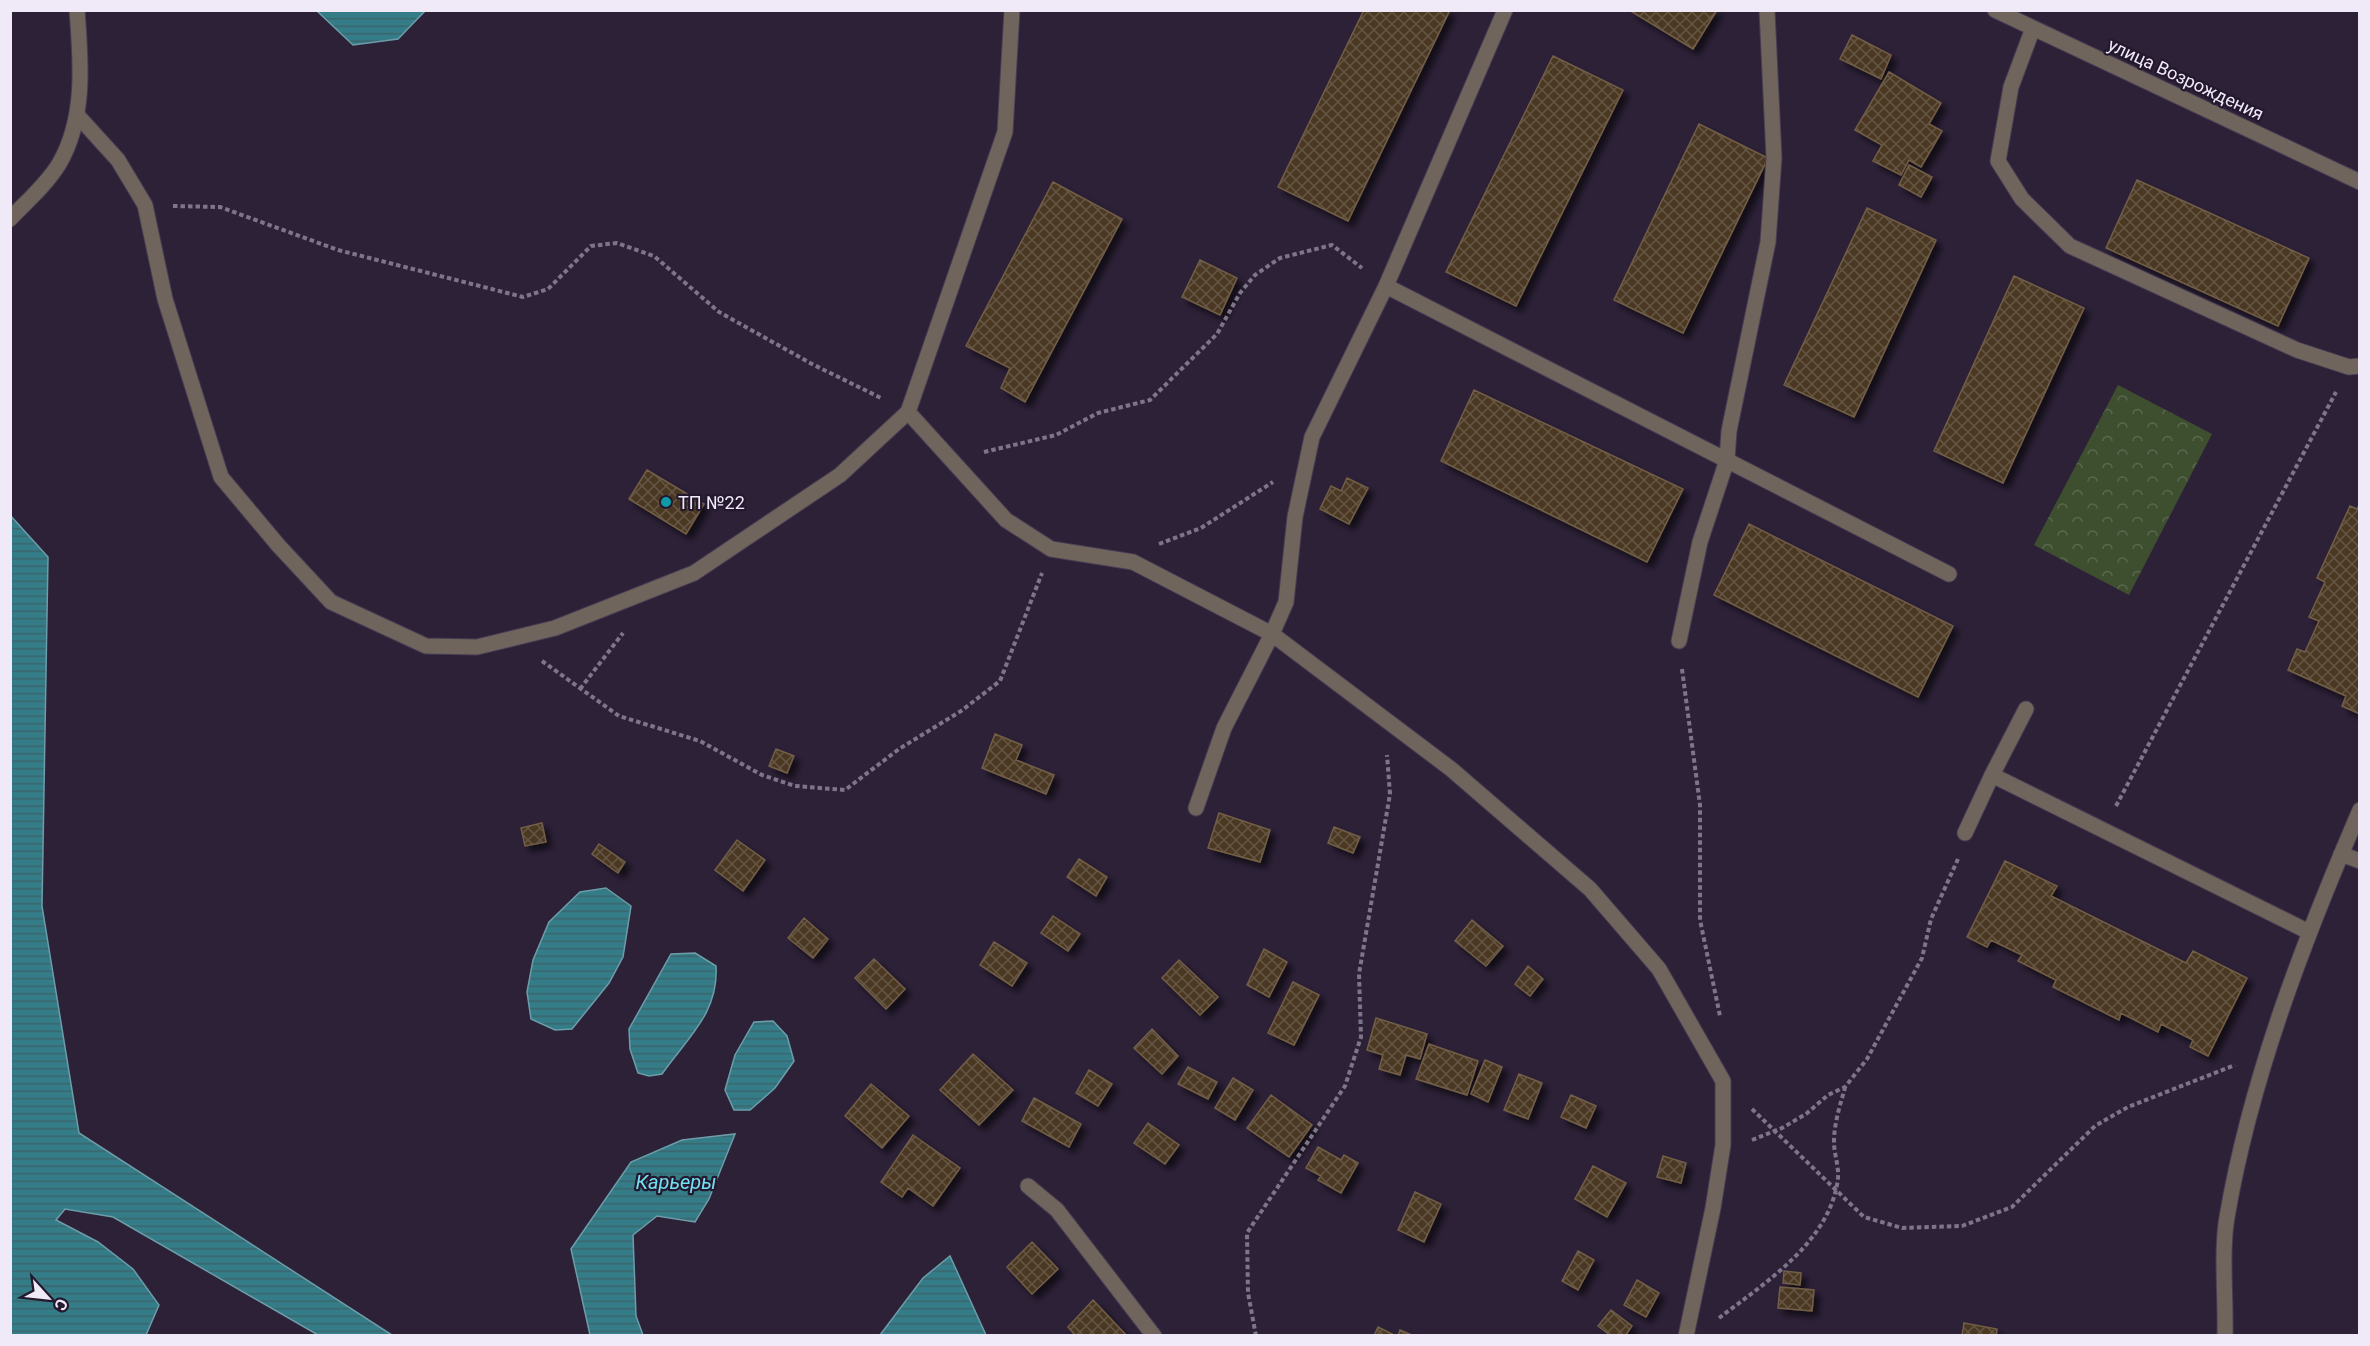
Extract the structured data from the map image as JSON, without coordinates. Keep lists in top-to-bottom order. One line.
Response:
{"streets":{"street":["улица Возрождения"]},"water":["Карьеры"],"places":["ТП №22"],"north":"bottom right"}
